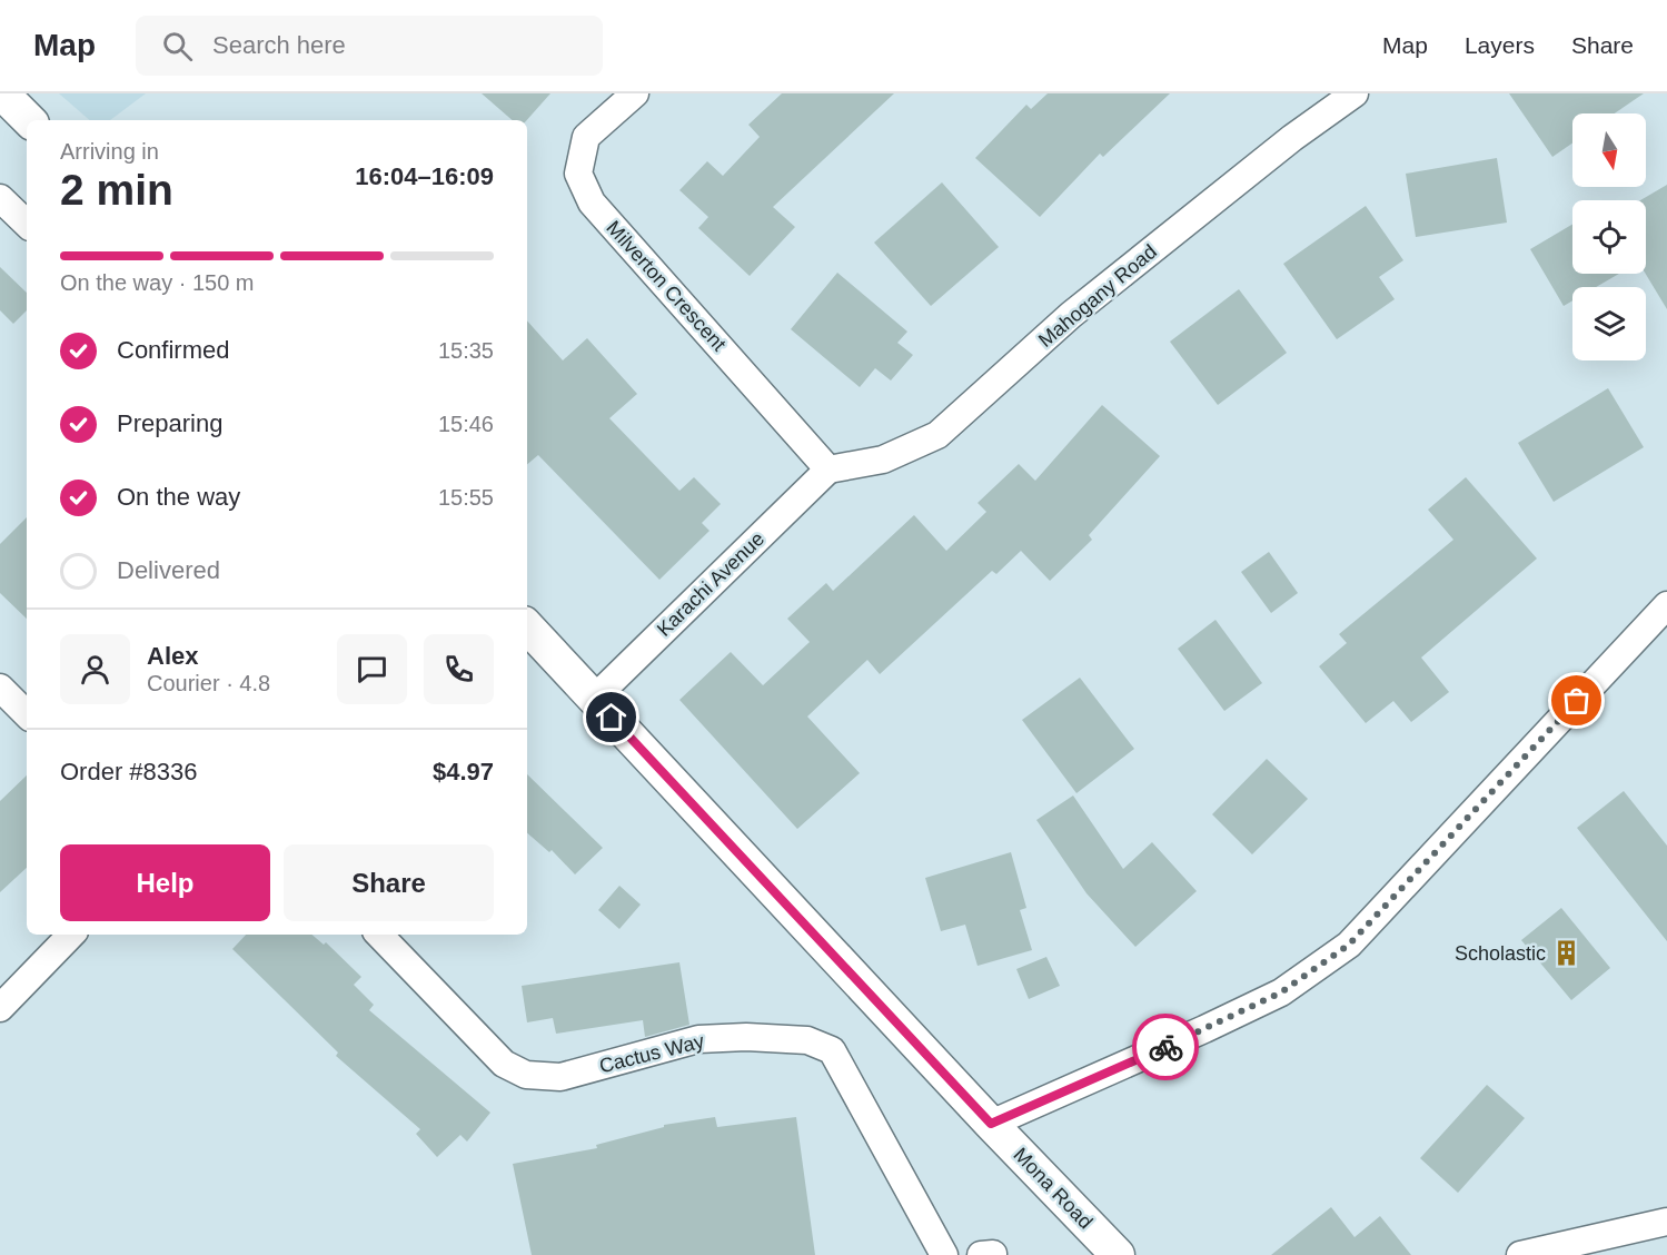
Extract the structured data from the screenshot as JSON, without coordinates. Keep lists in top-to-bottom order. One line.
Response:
{"streets":{"street":["Milverton Crescent","Mahogany Road","Karachi Avenue","Cactus Way","Mona Road"]},"crossings":[["Milverton Crescent","Mahogany Road"],["Milverton Crescent","Karachi Avenue"],["Mahogany Road","Karachi Avenue"],["Karachi Avenue","Mona Road"]],"places":{"building":["Scholastic"]},"north":"bottom","page":{"header":"Map","search":"Search here","nav":["Map","Layers","Share"],"heading":["2 min","Arriving in","16:04–16:09"],"panel":["Alex","Courier · 4.8","Order #8336","$4.97"],"bar":"On the way · 150 m","list":[["Confirmed","15:35"],["Preparing","15:46"],["On the way","15:55"],"Delivered"],"buttons":["Help","Share"]}}
